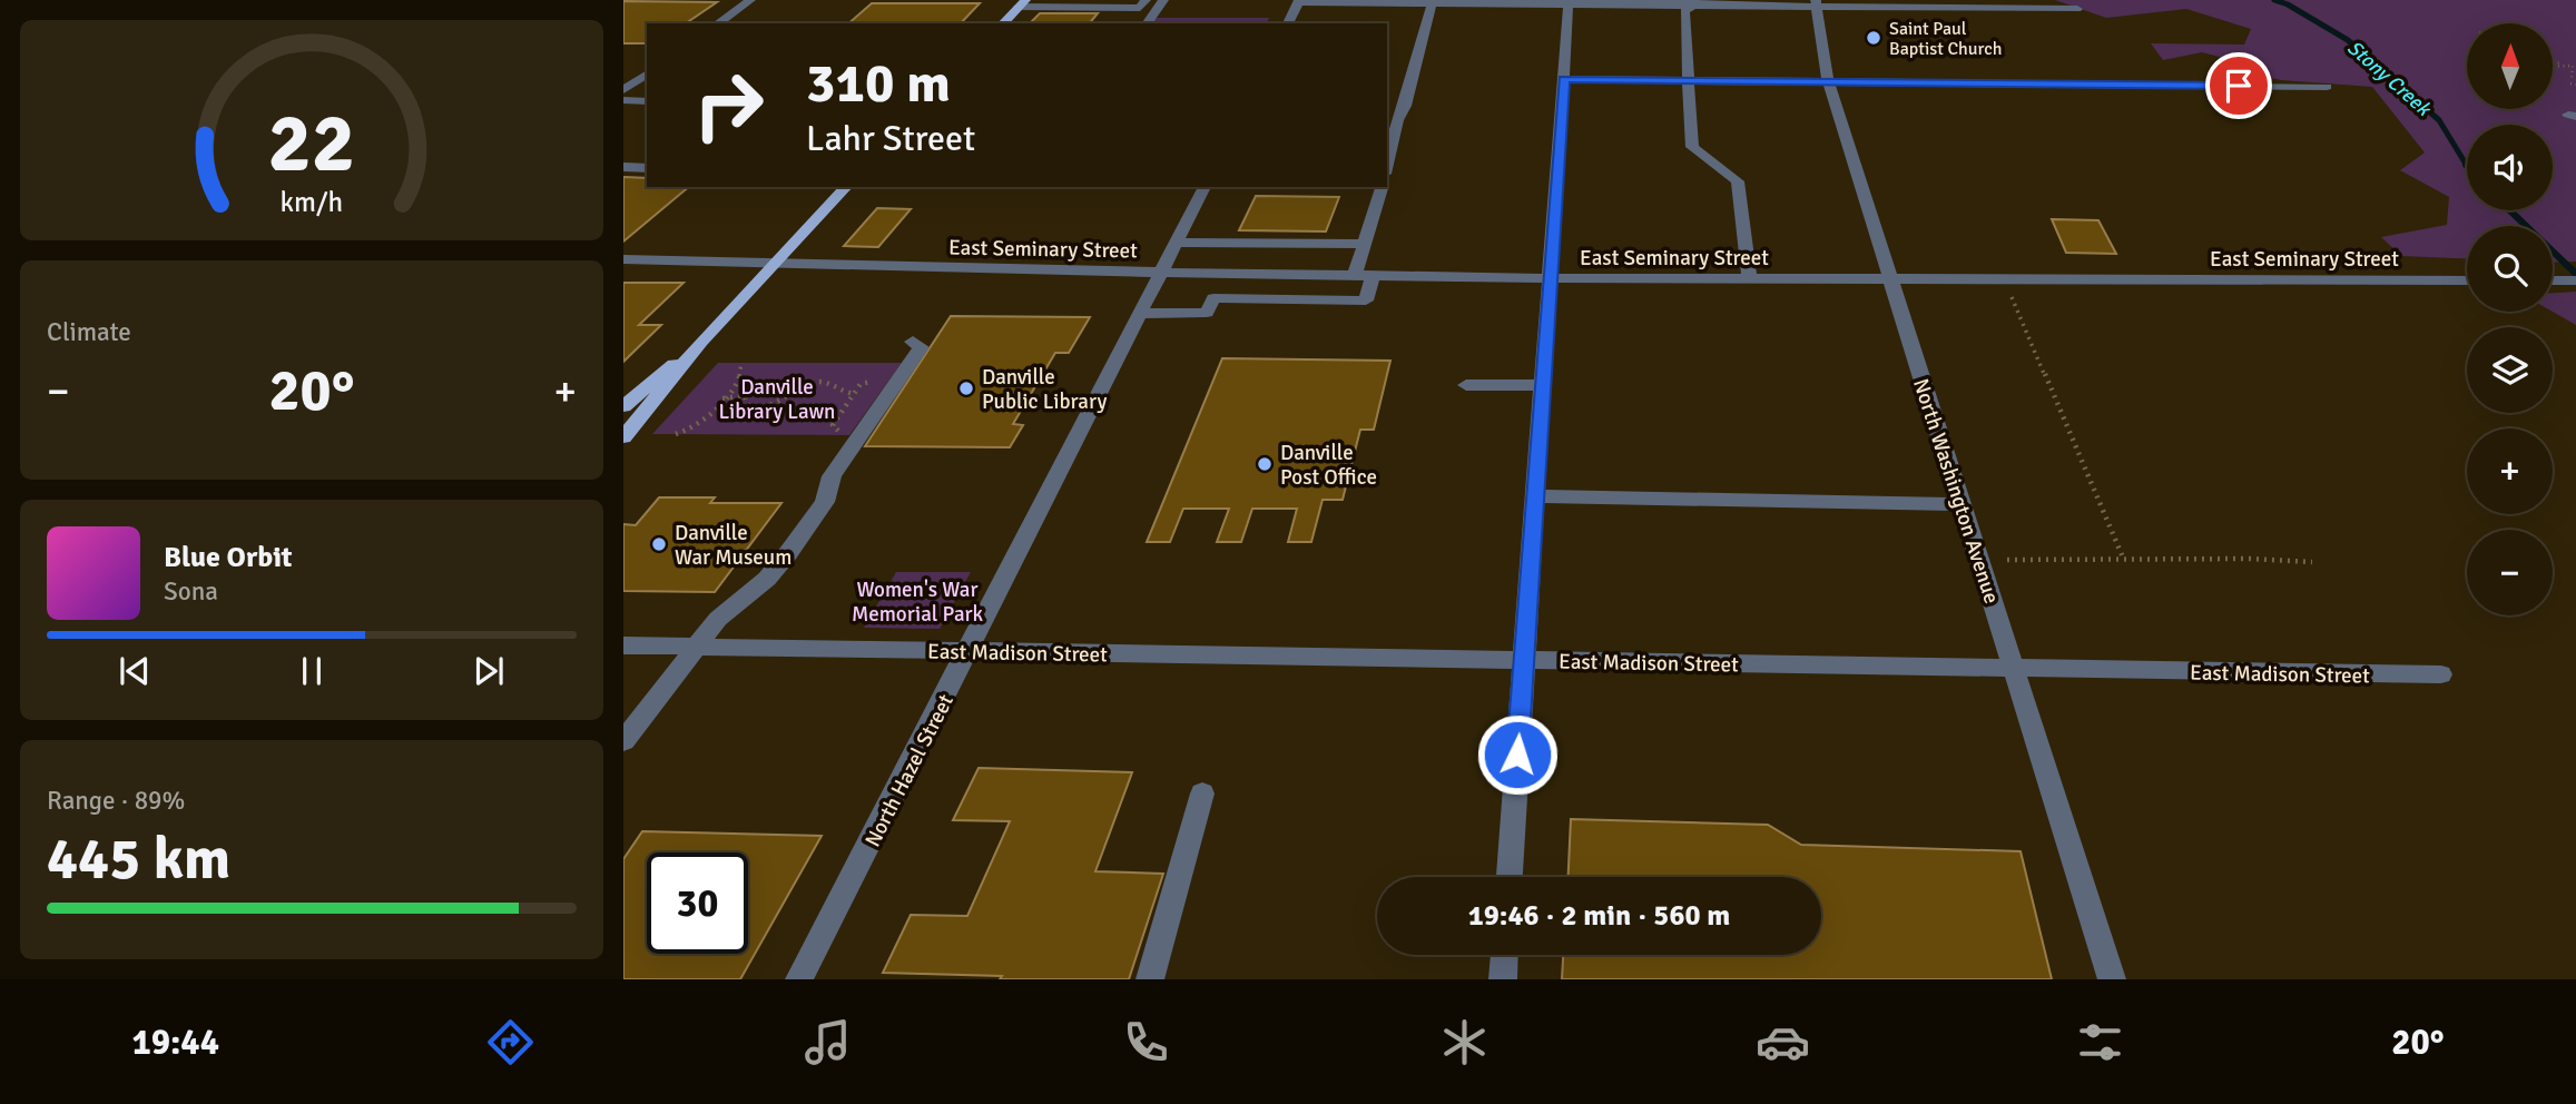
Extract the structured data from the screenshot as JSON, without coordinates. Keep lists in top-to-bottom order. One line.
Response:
{"streets":{"street":["East Seminary Street","North Washington Avenue","East Madison Street","North Hazel Street"]},"crossings":[["East Seminary Street","North Washington Avenue"],["East Seminary Street","North Hazel Street"],["North Washington Avenue","East Madison Street"],["East Madison Street","North Hazel Street"]],"water":["Stony Creek"],"parks":["Danville Library Lawn","Women's War Memorial Park"],"places":["Saint Paul Baptist Church","Danville Public Library","Danville Post Office","Danville War Museum"],"north":"top","page":{"map_buttons":["+","−"],"turn":["310 m","Lahr Street"],"tile":["Climate",["Range · 89%","445 km"]],"heat":["−","20°","+"],"song":["Blue Orbit","Sona"],"limit":"30","trip":"19:46 · 2 min · 560 m","tabs":["19:44","20°"],"gauge":["22","km/h"]}}
